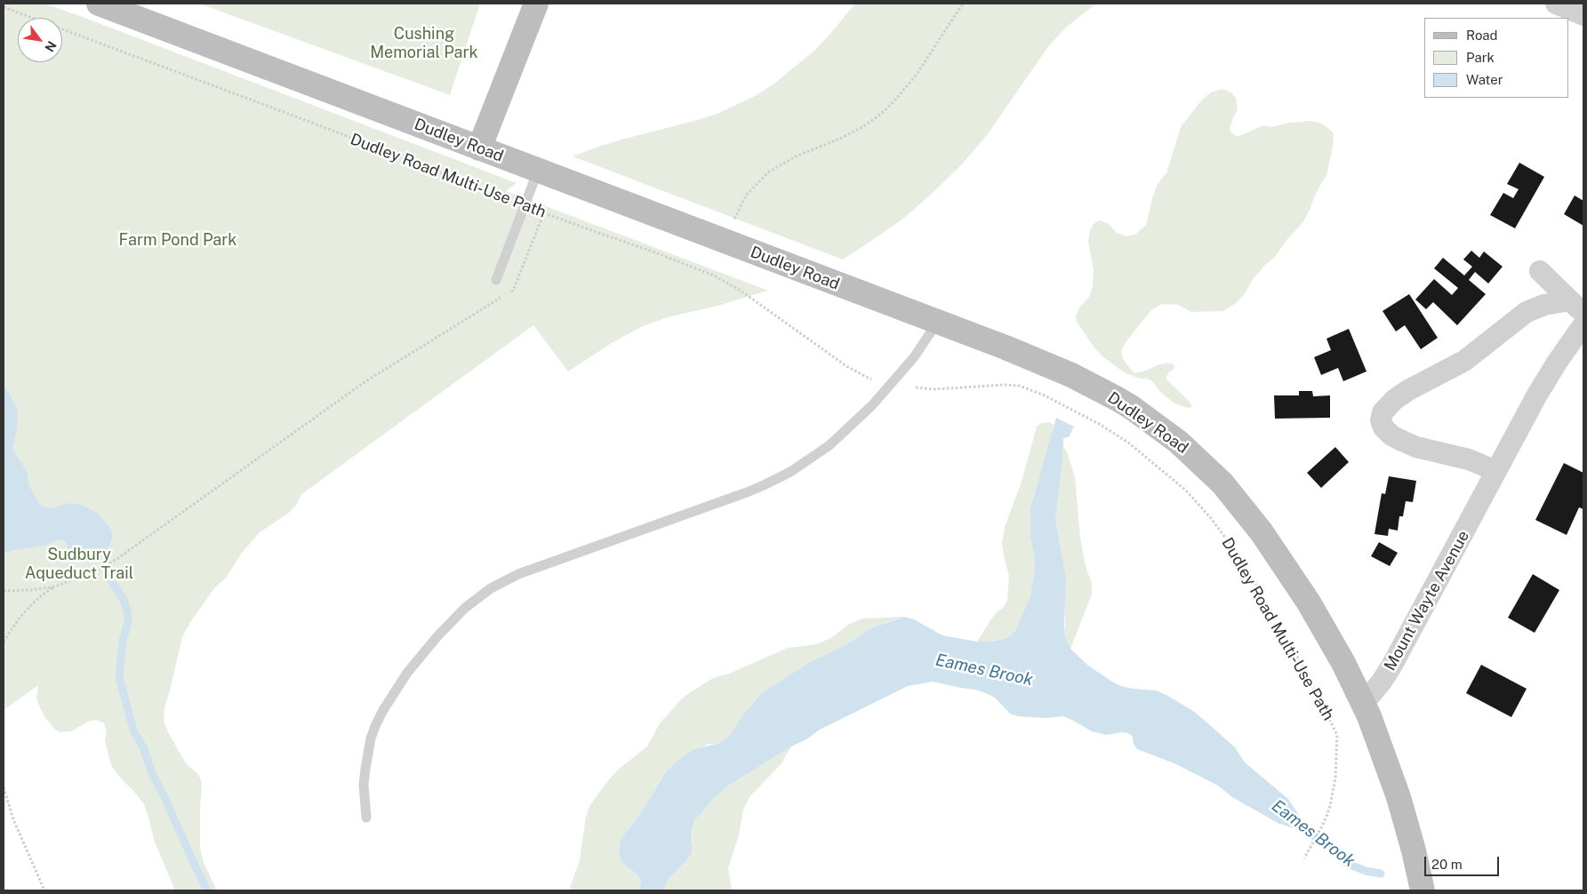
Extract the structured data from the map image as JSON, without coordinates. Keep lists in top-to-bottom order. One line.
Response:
{"streets":{"street":["Dudley Road","Mount Wayte Avenue"],"path":["Dudley Road Multi-Use Path"]},"crossings":[["Dudley Road","Mount Wayte Avenue"]],"water":["Eames Brook"],"parks":["Cushing Memorial Park","Farm Pond Park","Sudbury Aqueduct Trail"],"legend":["Road","Park","Water"],"scale_bar":"20 m","north":"bottom right"}
